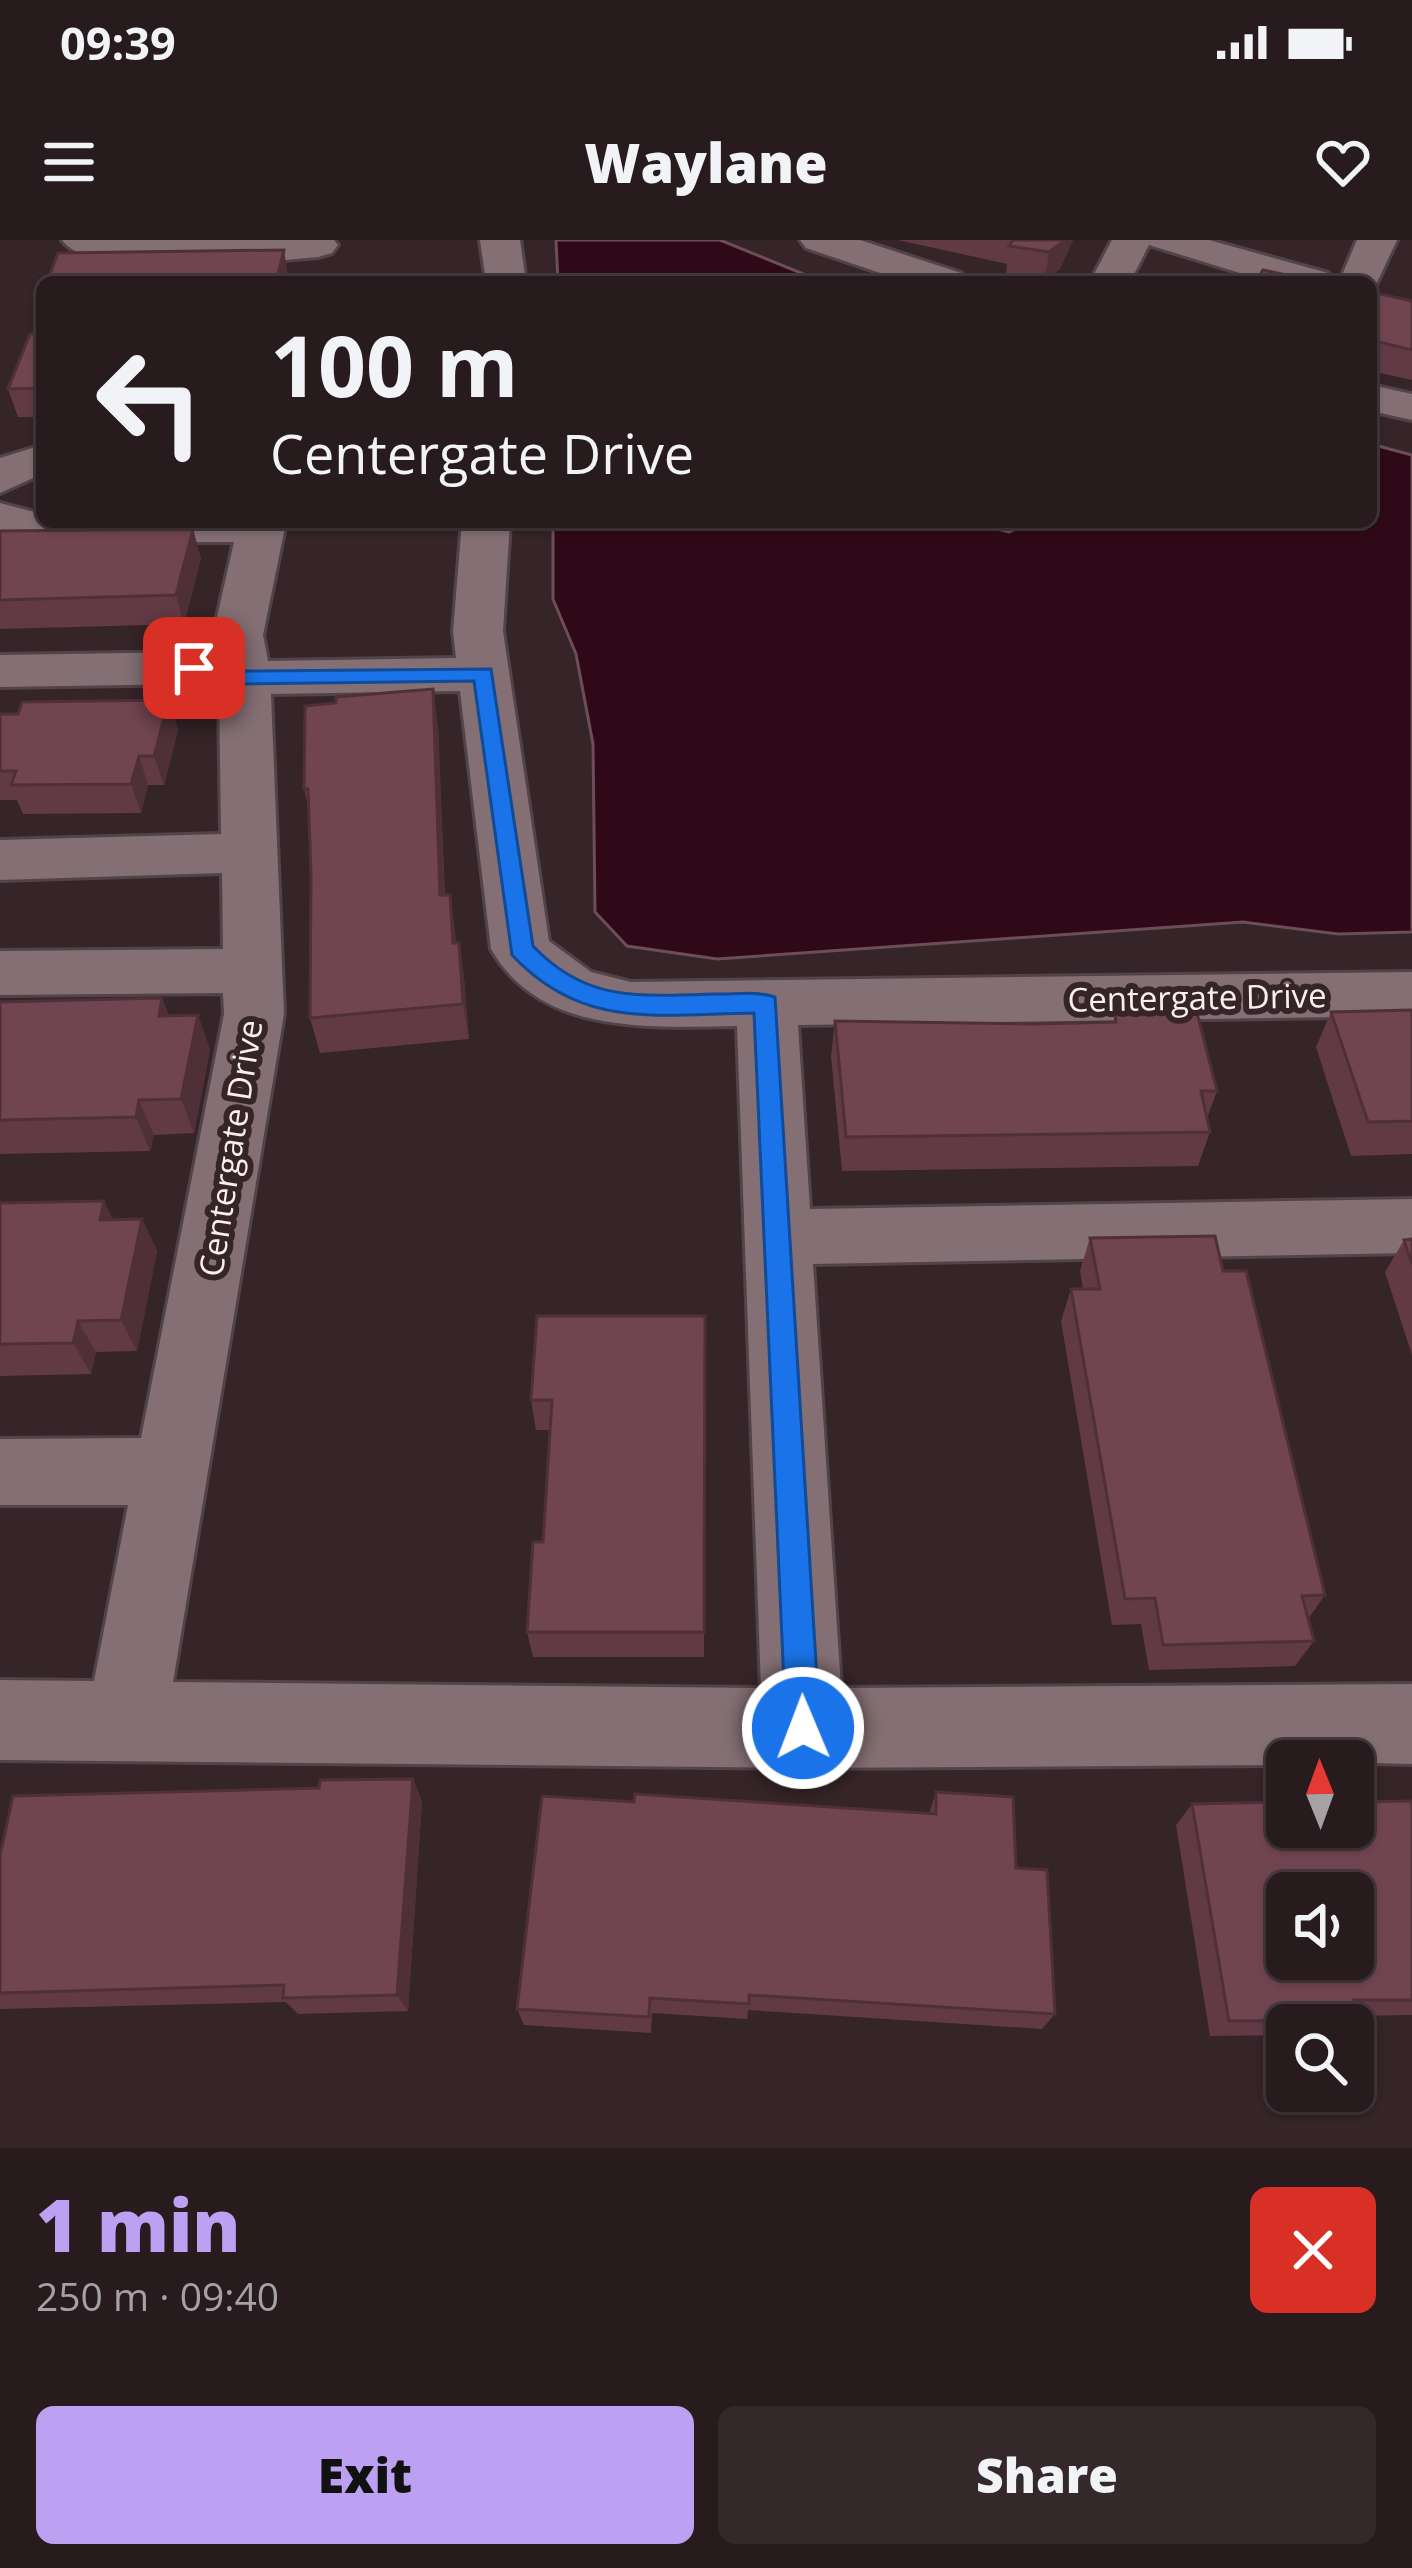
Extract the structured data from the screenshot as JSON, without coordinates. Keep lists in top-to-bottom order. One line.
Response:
{"streets":{"street":["Centergate Drive"]},"north":"top","page":{"status":"09:39","header":"Waylane","turn":["100 m","Centergate Drive"],"heading":["1 min","250 m · 09:40"],"buttons":["Exit","Share"]}}
